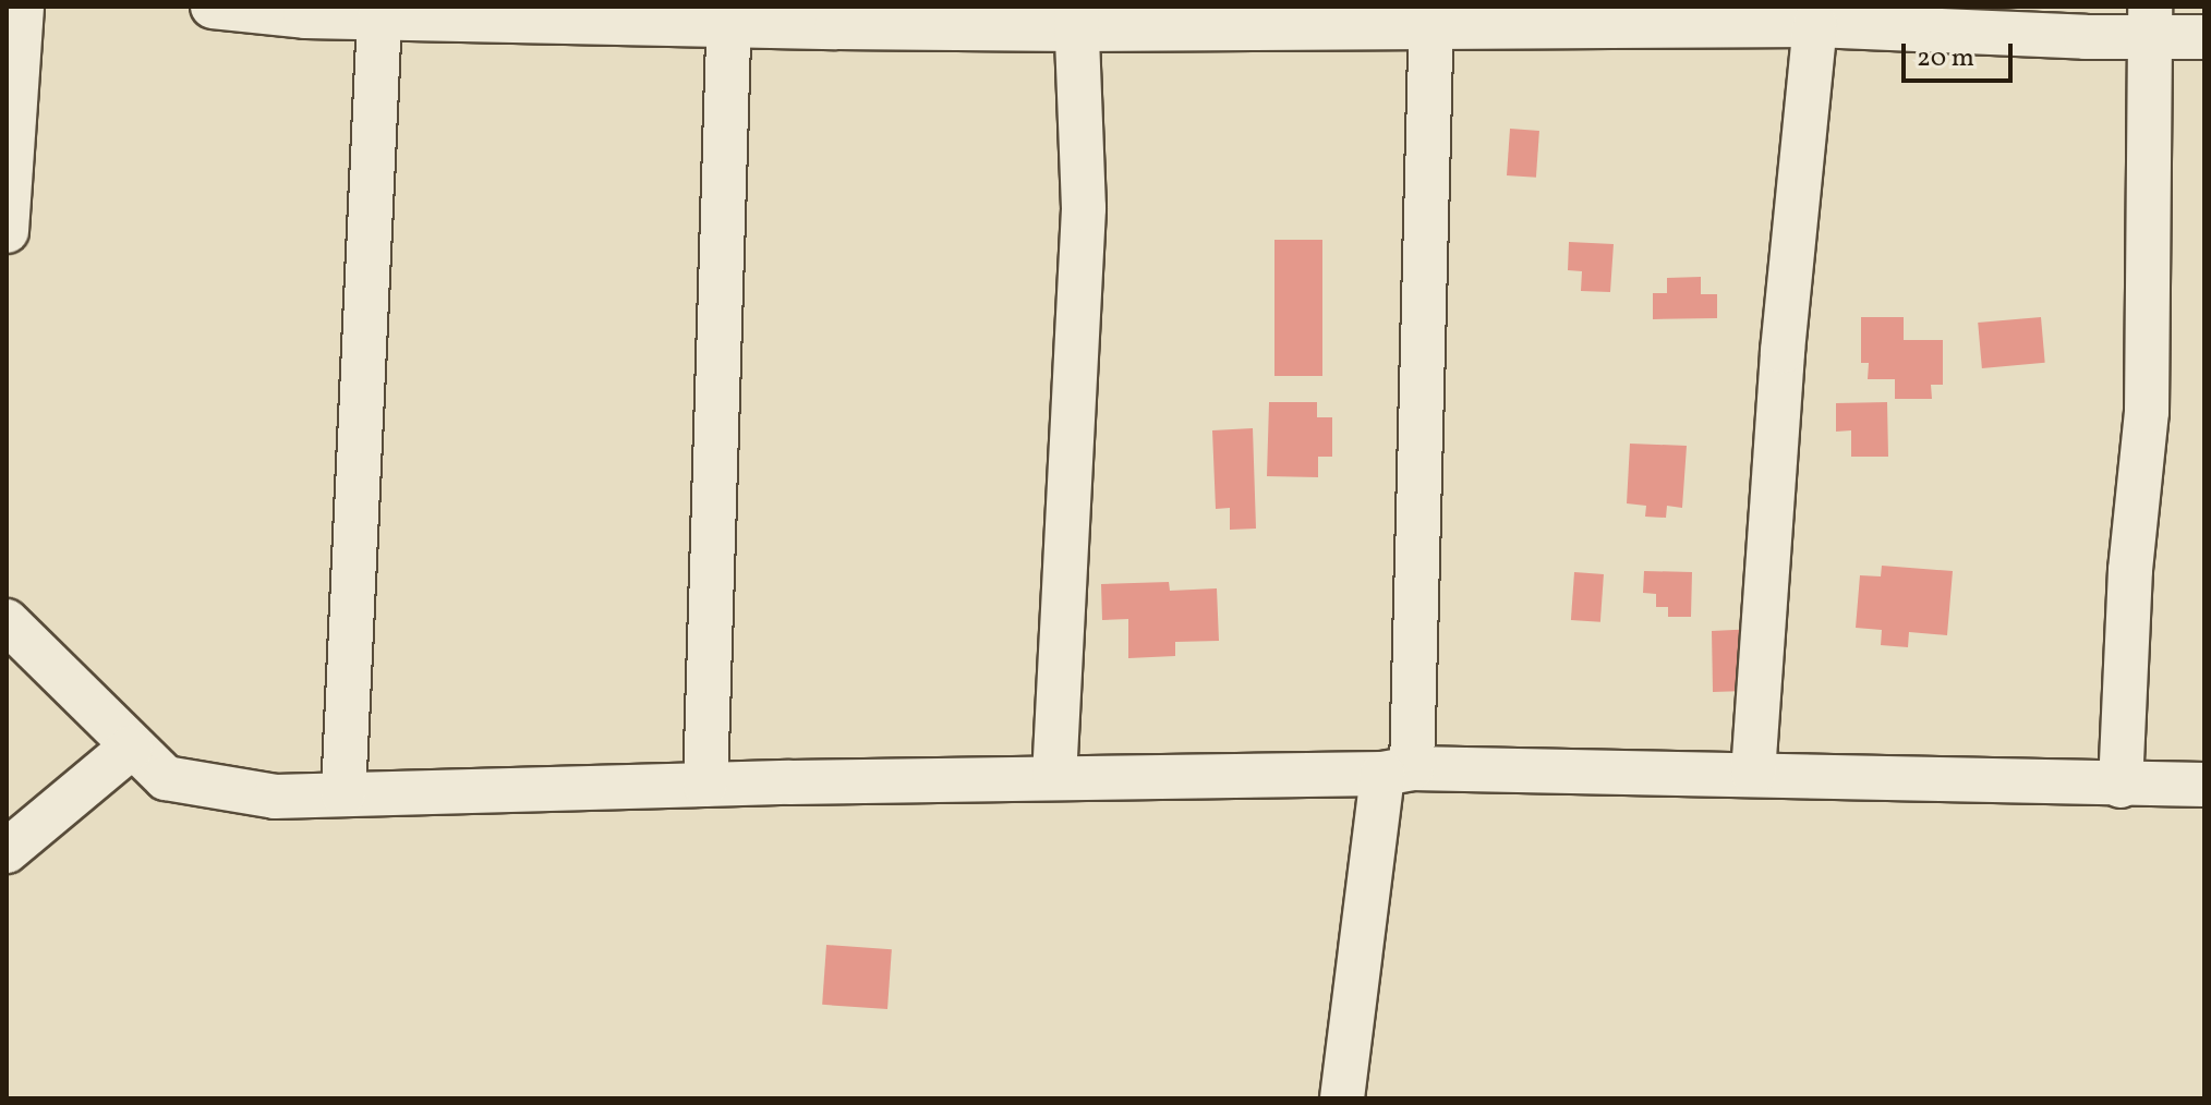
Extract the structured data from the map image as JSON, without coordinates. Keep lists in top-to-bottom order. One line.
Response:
{"scale_bar":"20 m"}
